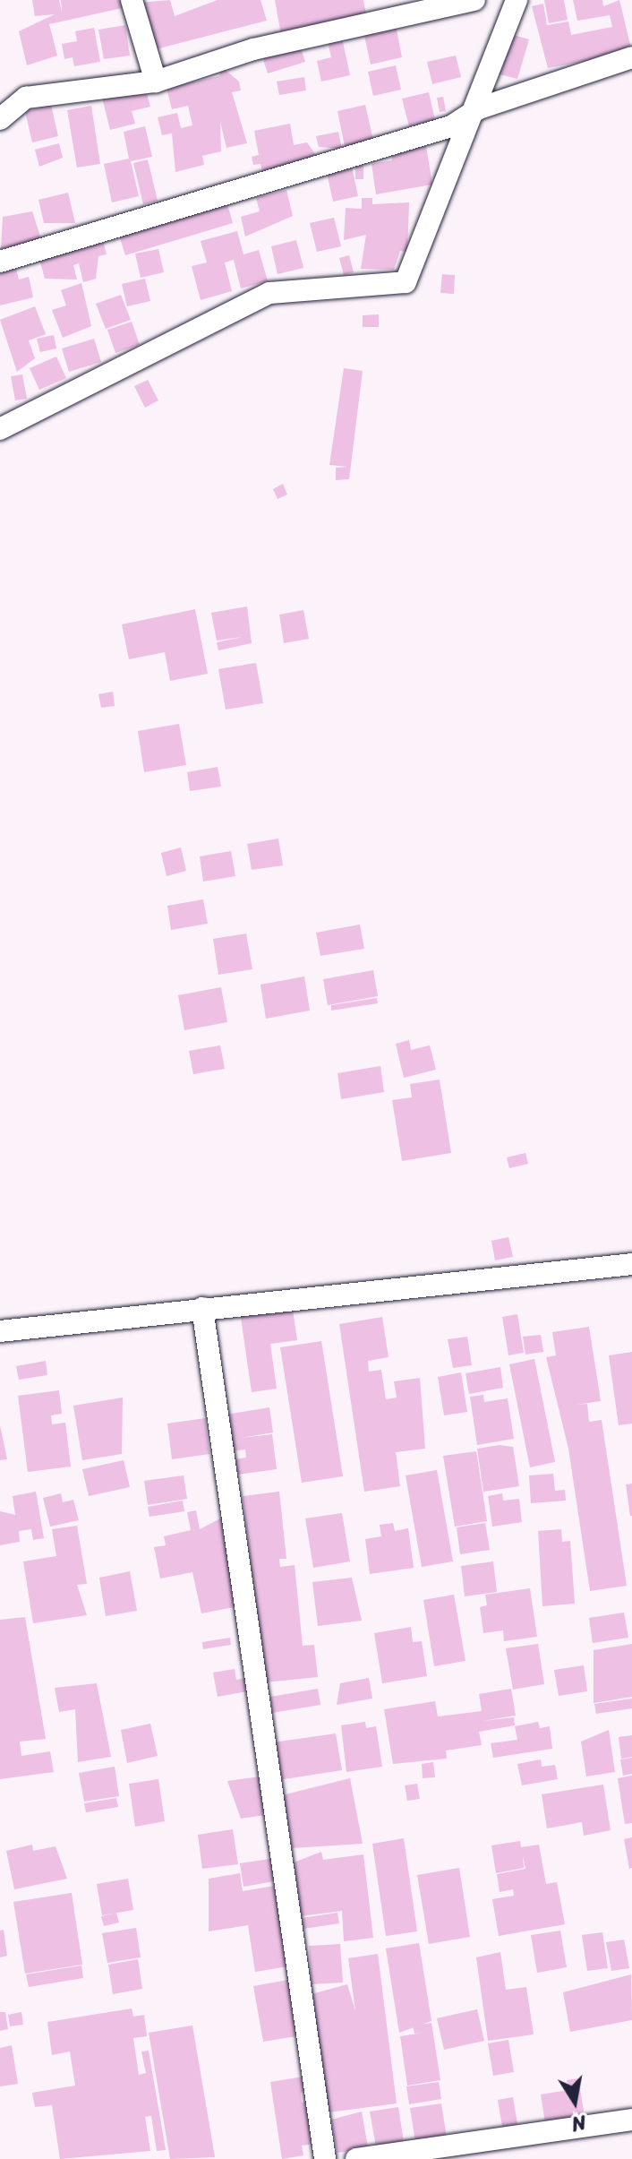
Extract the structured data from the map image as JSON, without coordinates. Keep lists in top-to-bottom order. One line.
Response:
{"north":"bottom"}
